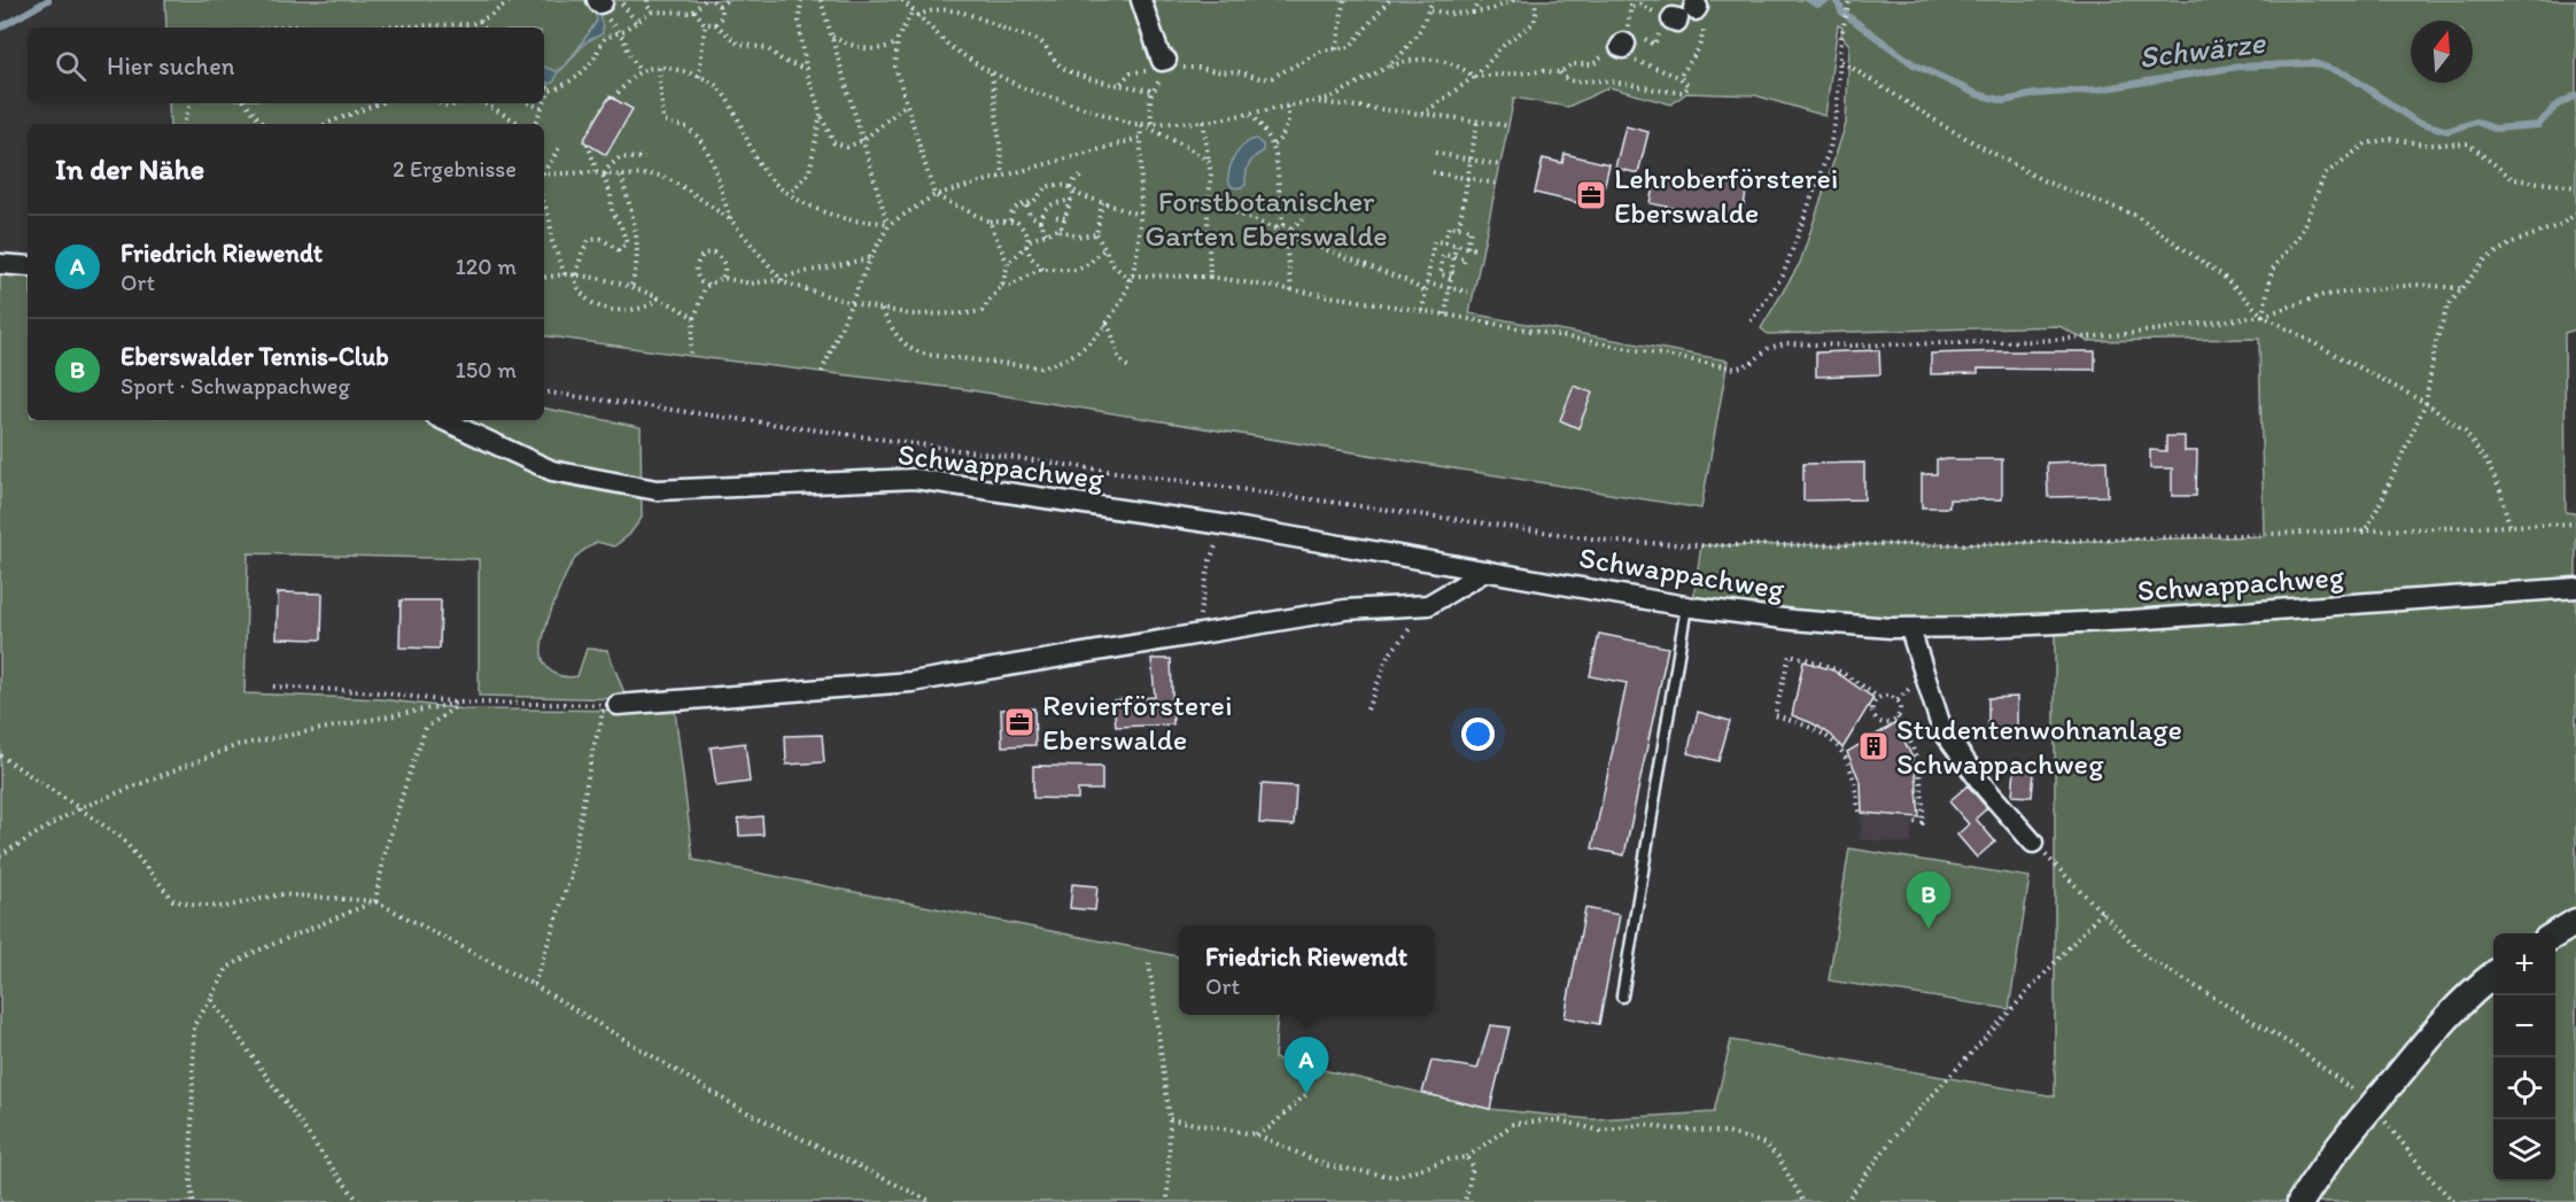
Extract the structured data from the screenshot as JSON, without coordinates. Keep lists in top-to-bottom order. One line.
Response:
{"streets":{"street":["Schwappachweg"]},"water":["Schwärze"],"parks":["Forstbotanischer Garten Eberswalde"],"places":{"office":["Lehroberförsterei Eberswalde","Revierförsterei Eberswalde"],"building":["Studentenwohnanlage Schwappachweg"]},"north":"top","page":{"search":"Hier suchen","heading":["In der Nähe","2 Ergebnisse"],"list":[{"mark":"A","name":"Friedrich Riewendt","note":"Ort","value":"120 m"},{"mark":"B","name":"Eberswalder Tennis-Club","note":"Sport · Schwappachweg","value":"150 m"}],"pins":["B","A"],"popup":["Friedrich Riewendt","Ort"],"map_buttons":["+","−"]}}
